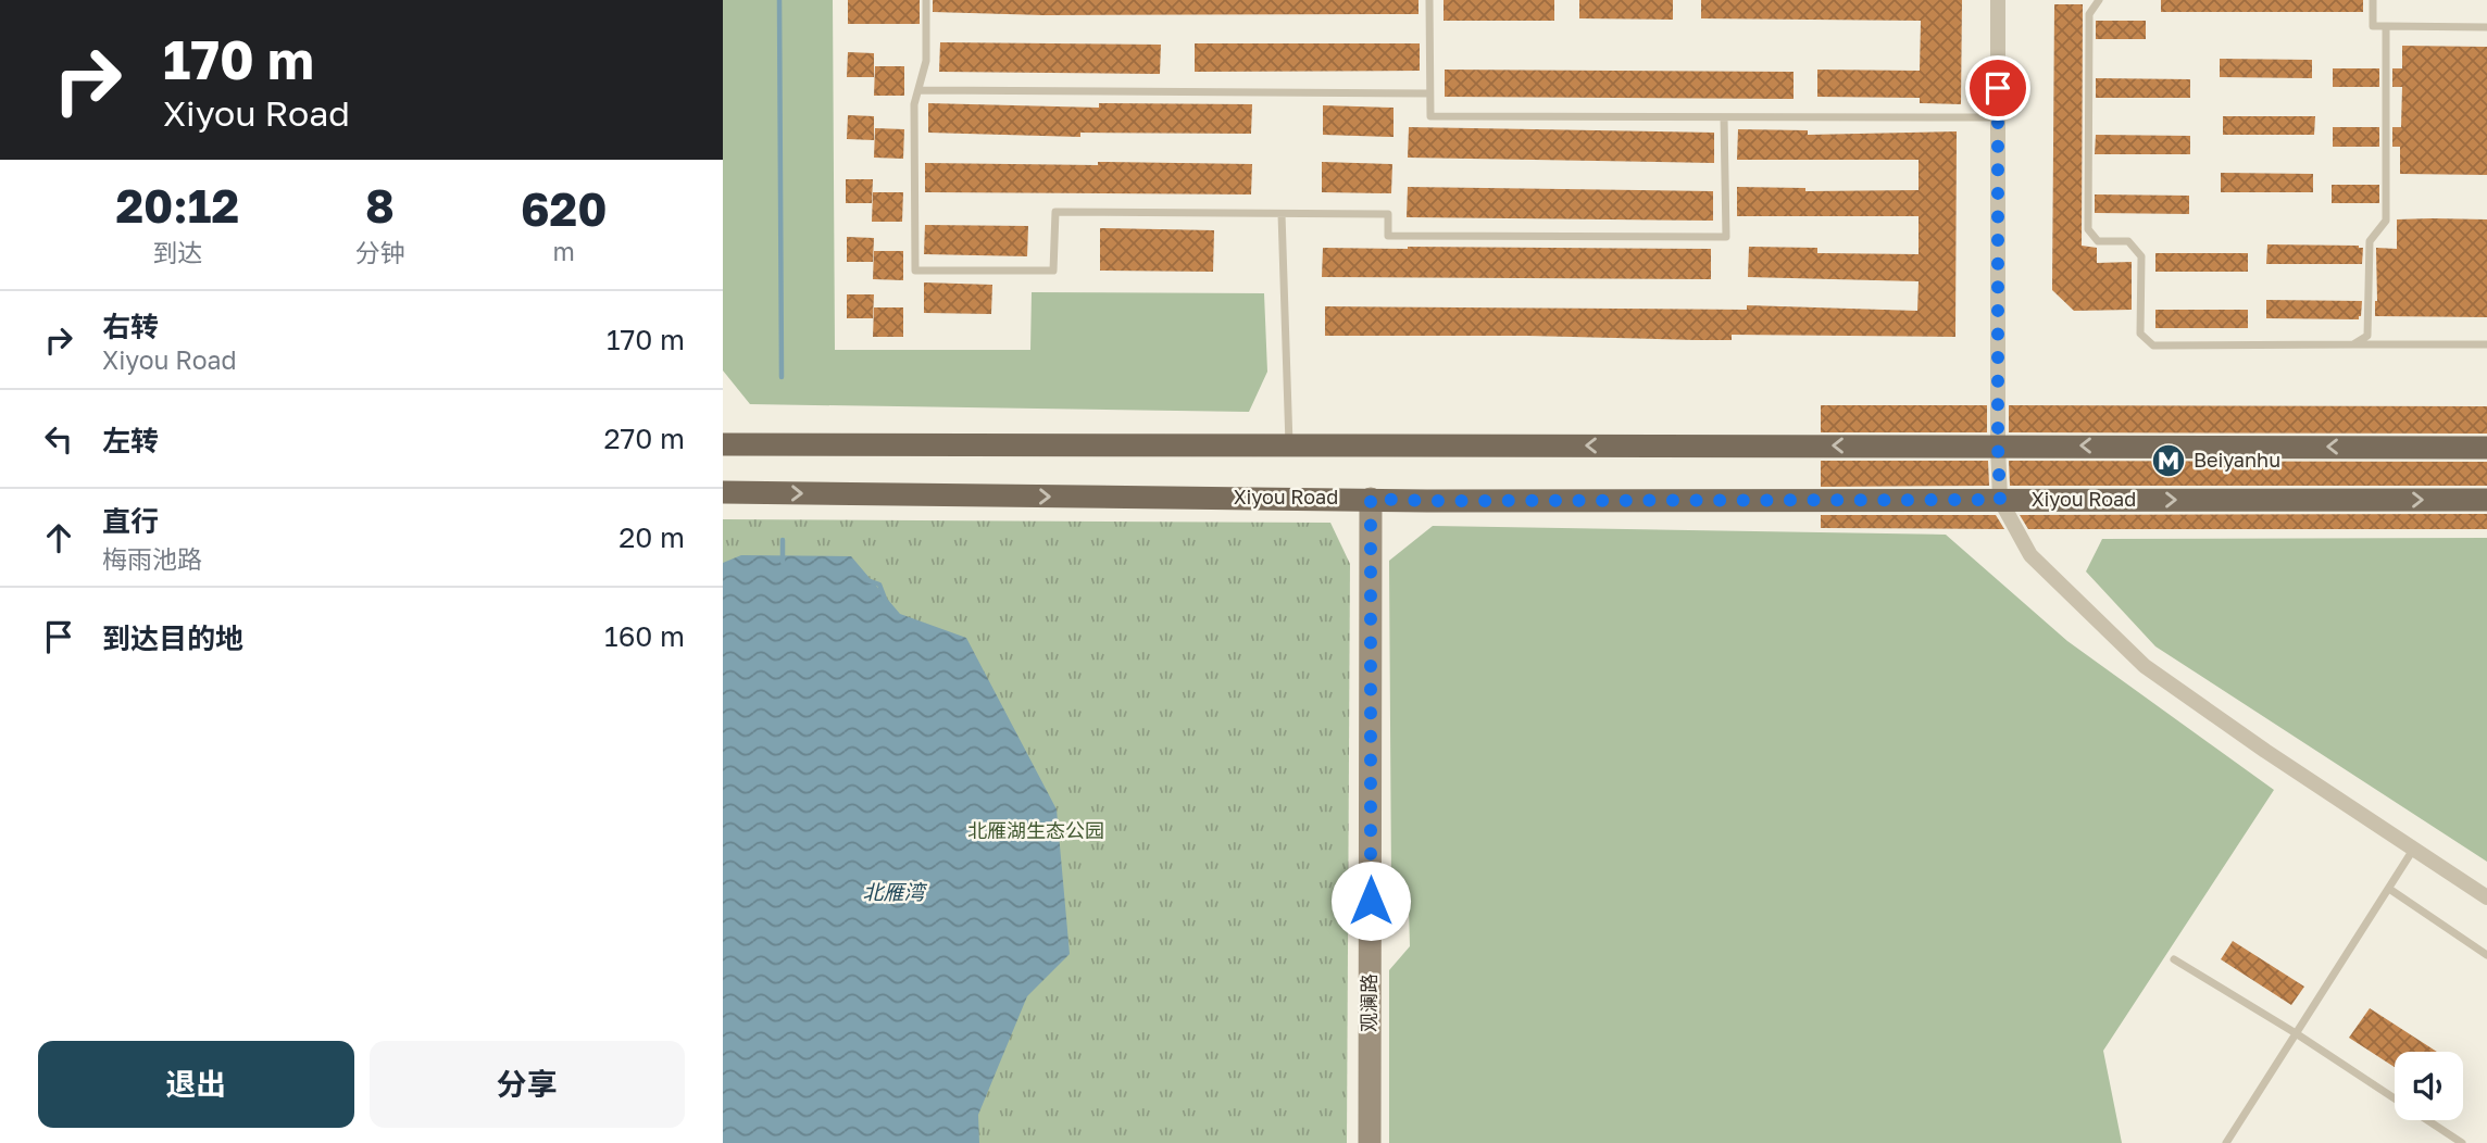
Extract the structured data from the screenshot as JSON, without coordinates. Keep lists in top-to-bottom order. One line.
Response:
{"streets":{"main road":["Xiyou Road"],"street":["观澜路"]},"crossings":[["Xiyou Road","观澜路"]],"water":["北雁湾"],"parks":["北雁湖生态公园"],"places":{"metro station":["Beiyanhu"]},"page":{"turn":["170 m","Xiyou Road"],"eta":["20:12","到达","8","分钟","620","m"],"list":[{"name":"右转","note":"Xiyou Road","value":"170 m"},{"name":"左转","value":"270 m"},{"name":"直行","note":"梅雨池路","value":"20 m"},{"name":"到达目的地","value":"160 m"}],"buttons":["退出","分享"]}}
